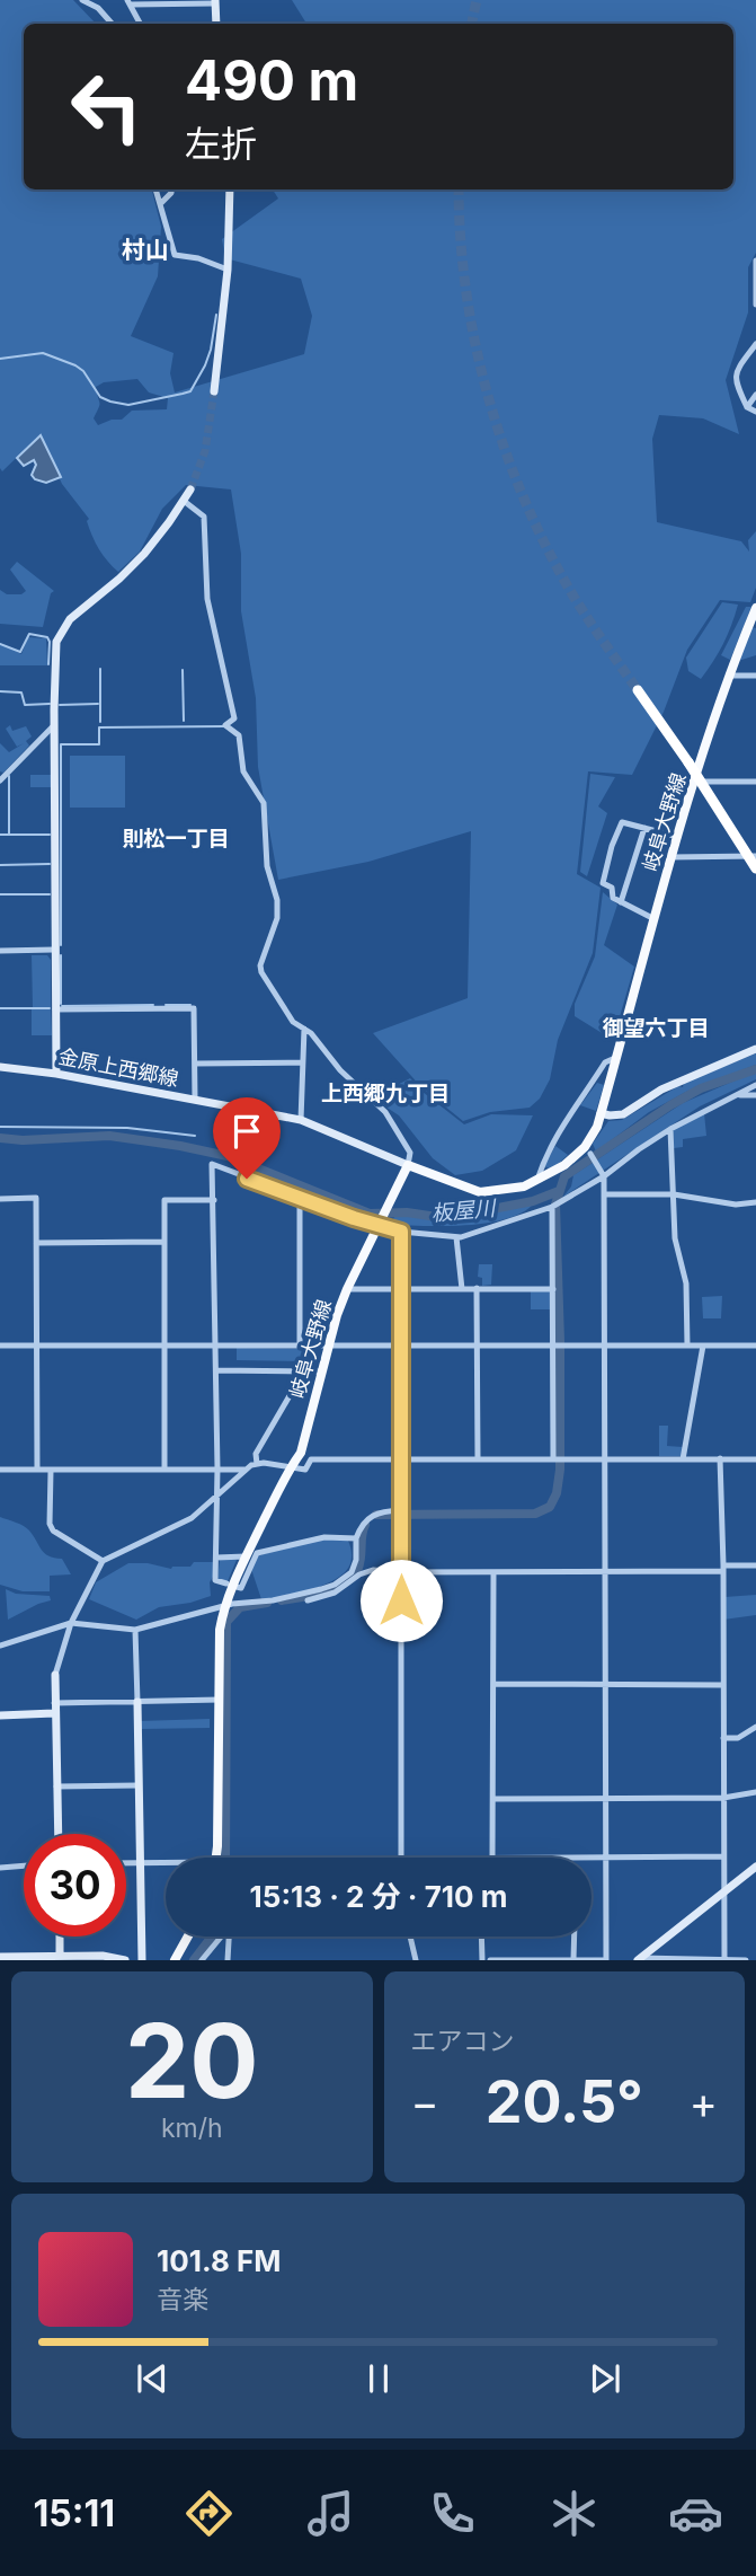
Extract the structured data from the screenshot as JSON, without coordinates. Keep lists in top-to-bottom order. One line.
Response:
{"streets":{"main road":["岐阜大野線"],"street":["金原上西郷線"]},"crossings":[["岐阜大野線","金原上西郷線"]],"districts":["村山","則松一丁目","御望六丁目","上西郷九丁目"],"water":["板屋川"],"page":{"turn":["490 m","左折"],"limit":"30","trip":"15:13 · 2 分 · 710 m","tile":[["20","km/h"],"エアコン"],"heat":["−","20.5°","+"],"song":["101.8 FM","音楽"],"tabs":"15:11"}}
